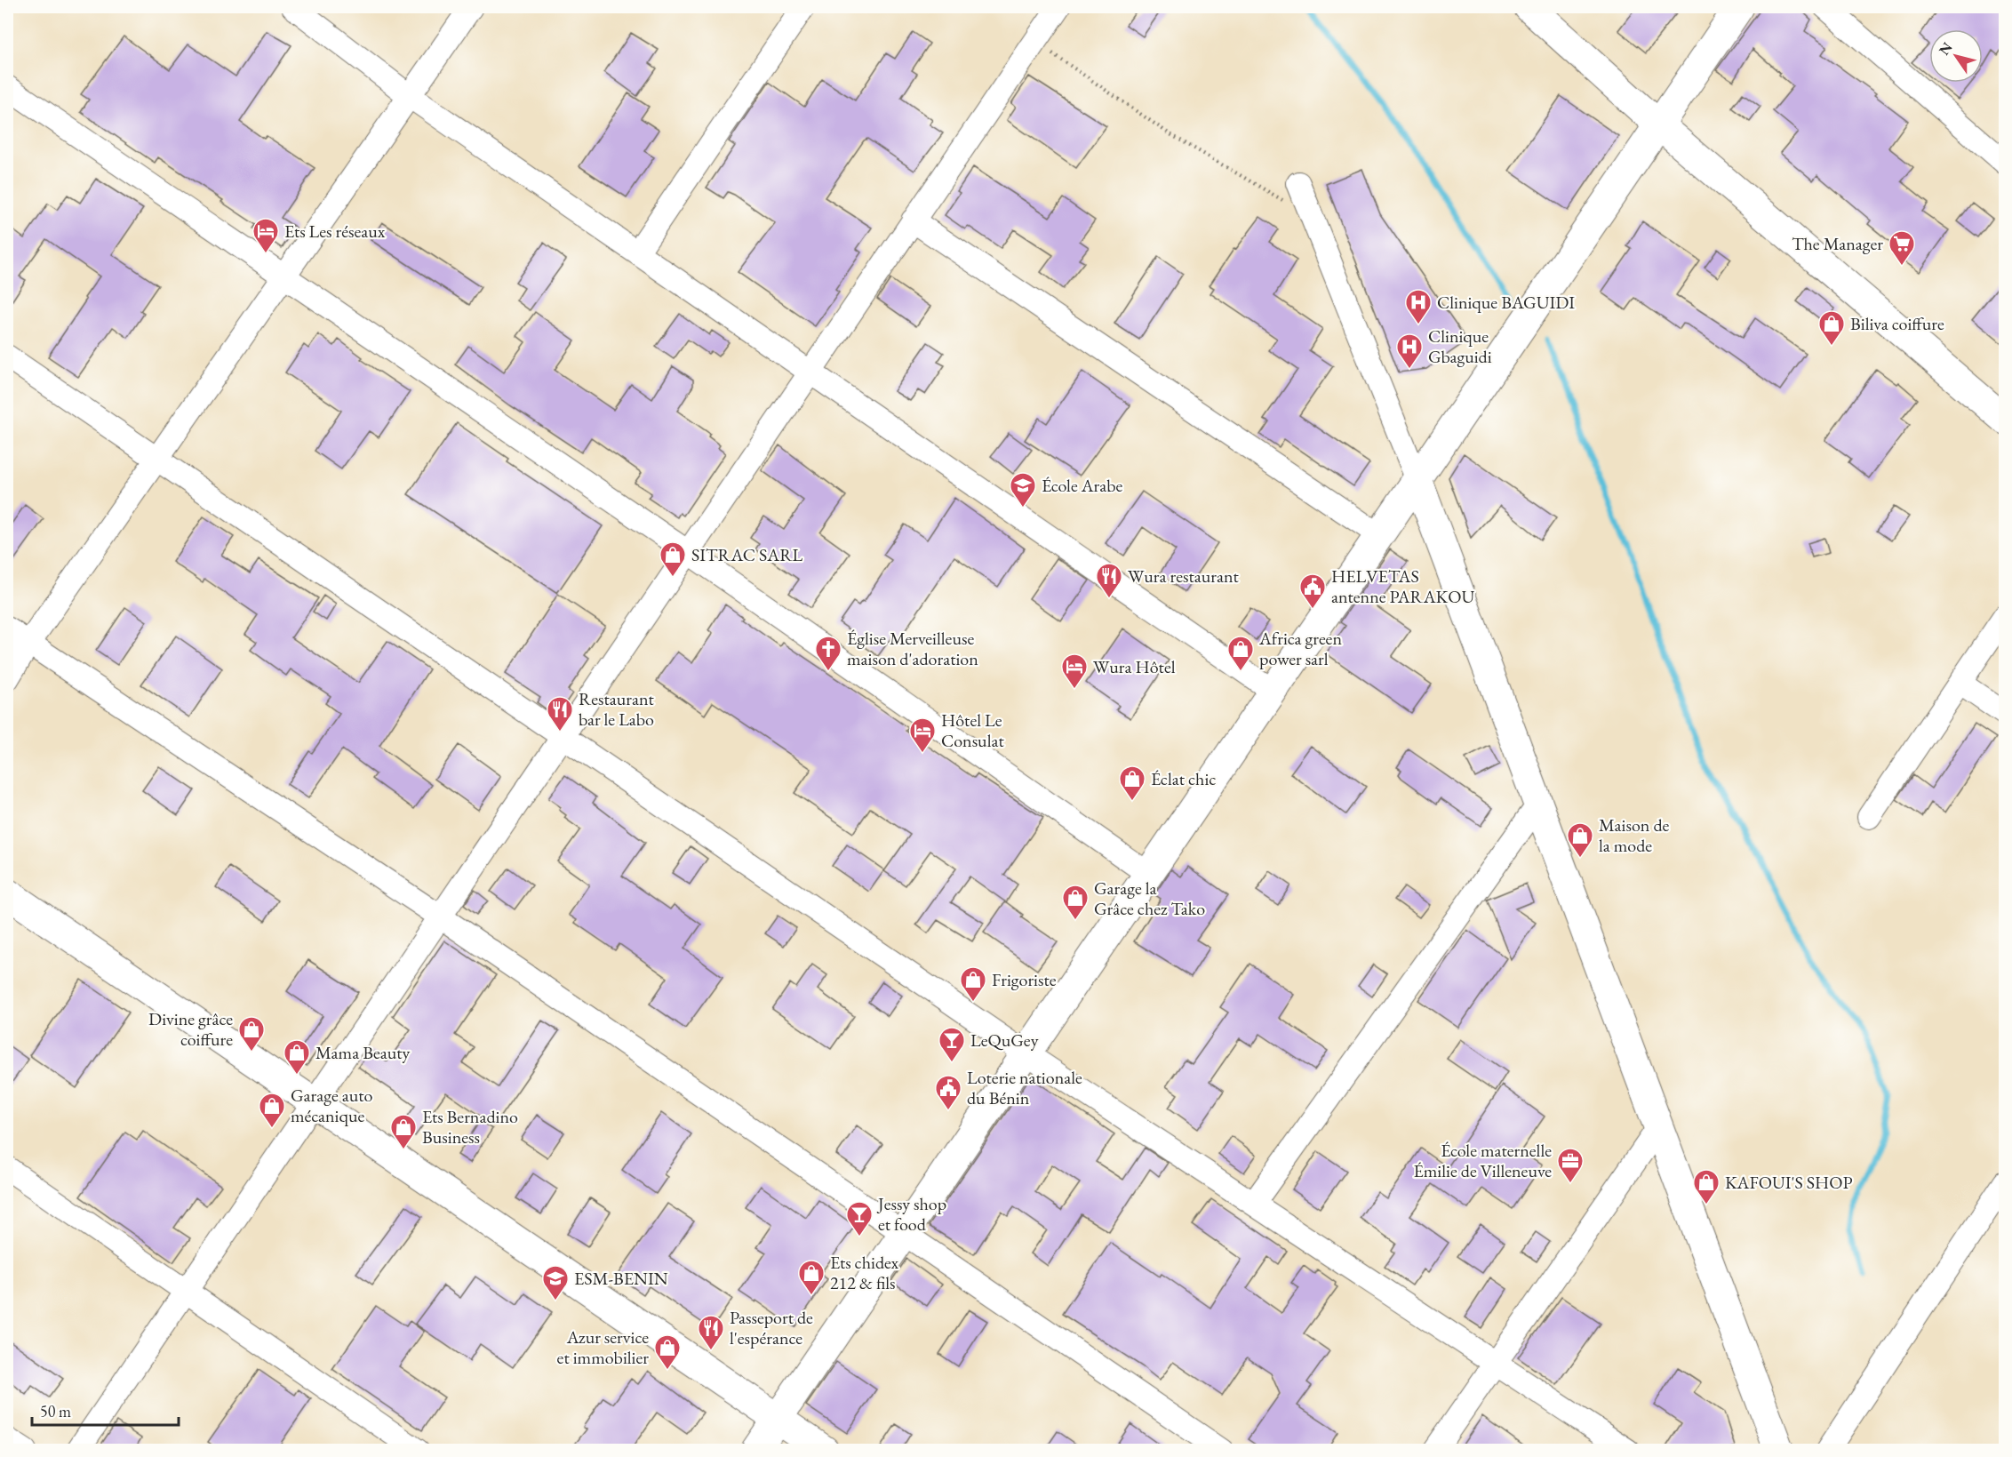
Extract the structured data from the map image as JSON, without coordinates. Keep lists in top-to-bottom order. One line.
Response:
{"places":{"hotel":["Ets Les réseaux","Wura Hôtel","Hôtel Le Consulat"],"supermarket":["The Manager"],"hospital":["Clinique BAGUIDI","Clinique Gbaguidi"],"shop":["Biliva coiffure","SITRAC SARL","Africa green power sarl","Éclat chic","Maison de la mode","Garage la Grâce chez Tako","Frigoriste","Divine grâce coiffure","Mama Beauty","Garage auto mécanique","Ets Bernadino Business","KAFOUI'S SHOP","Ets chidex 212 & fils","Azur service et immobilier"],"school or university":["École Arabe","ESM-BENIN"],"restaurant":["Wura restaurant","Restaurant bar le Labo","Passeport de l'espérance"],"public building":["HELVETAS antenne PARAKOU","Loterie nationale du Bénin"],"church":["Église Merveilleuse maison d'adoration"],"bar":["LeQuGey","Jessy shop et food"],"office":["École maternelle Émilie de Villeneuve"]},"scale_bar":"50 m","north":"top left"}
